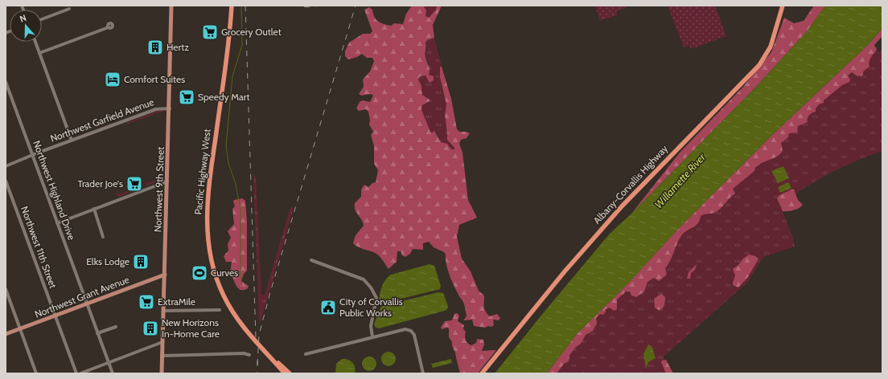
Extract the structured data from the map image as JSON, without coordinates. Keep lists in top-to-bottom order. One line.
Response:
{"streets":{"highway":["Pacific Highway West","Albany-Corvallis Highway"],"main road":["Northwest 9th Street","Northwest Grant Avenue"],"street":["Northwest Garfield Avenue","Northwest Highland Drive","Northwest 11th Street"]},"crossings":[["Northwest Garfield Avenue","Northwest 9th Street"],["Northwest Garfield Avenue","Northwest Highland Drive"],["Northwest 9th Street","Northwest Grant Avenue"],["Northwest Highland Drive","Northwest Grant Avenue"],["Northwest 11th Street","Northwest Grant Avenue"]],"water":["Willamette River"],"places":{"supermarket":["Grocery Outlet","Speedy Mart","Trader Joe's","ExtraMile"],"building":["Hertz","Elks Lodge","New Horizons In-Home Care"],"hotel":["Comfort Suites"],"sports":["Curves"],"public building":["City of Corvallis Public Works"]},"north":"top"}
